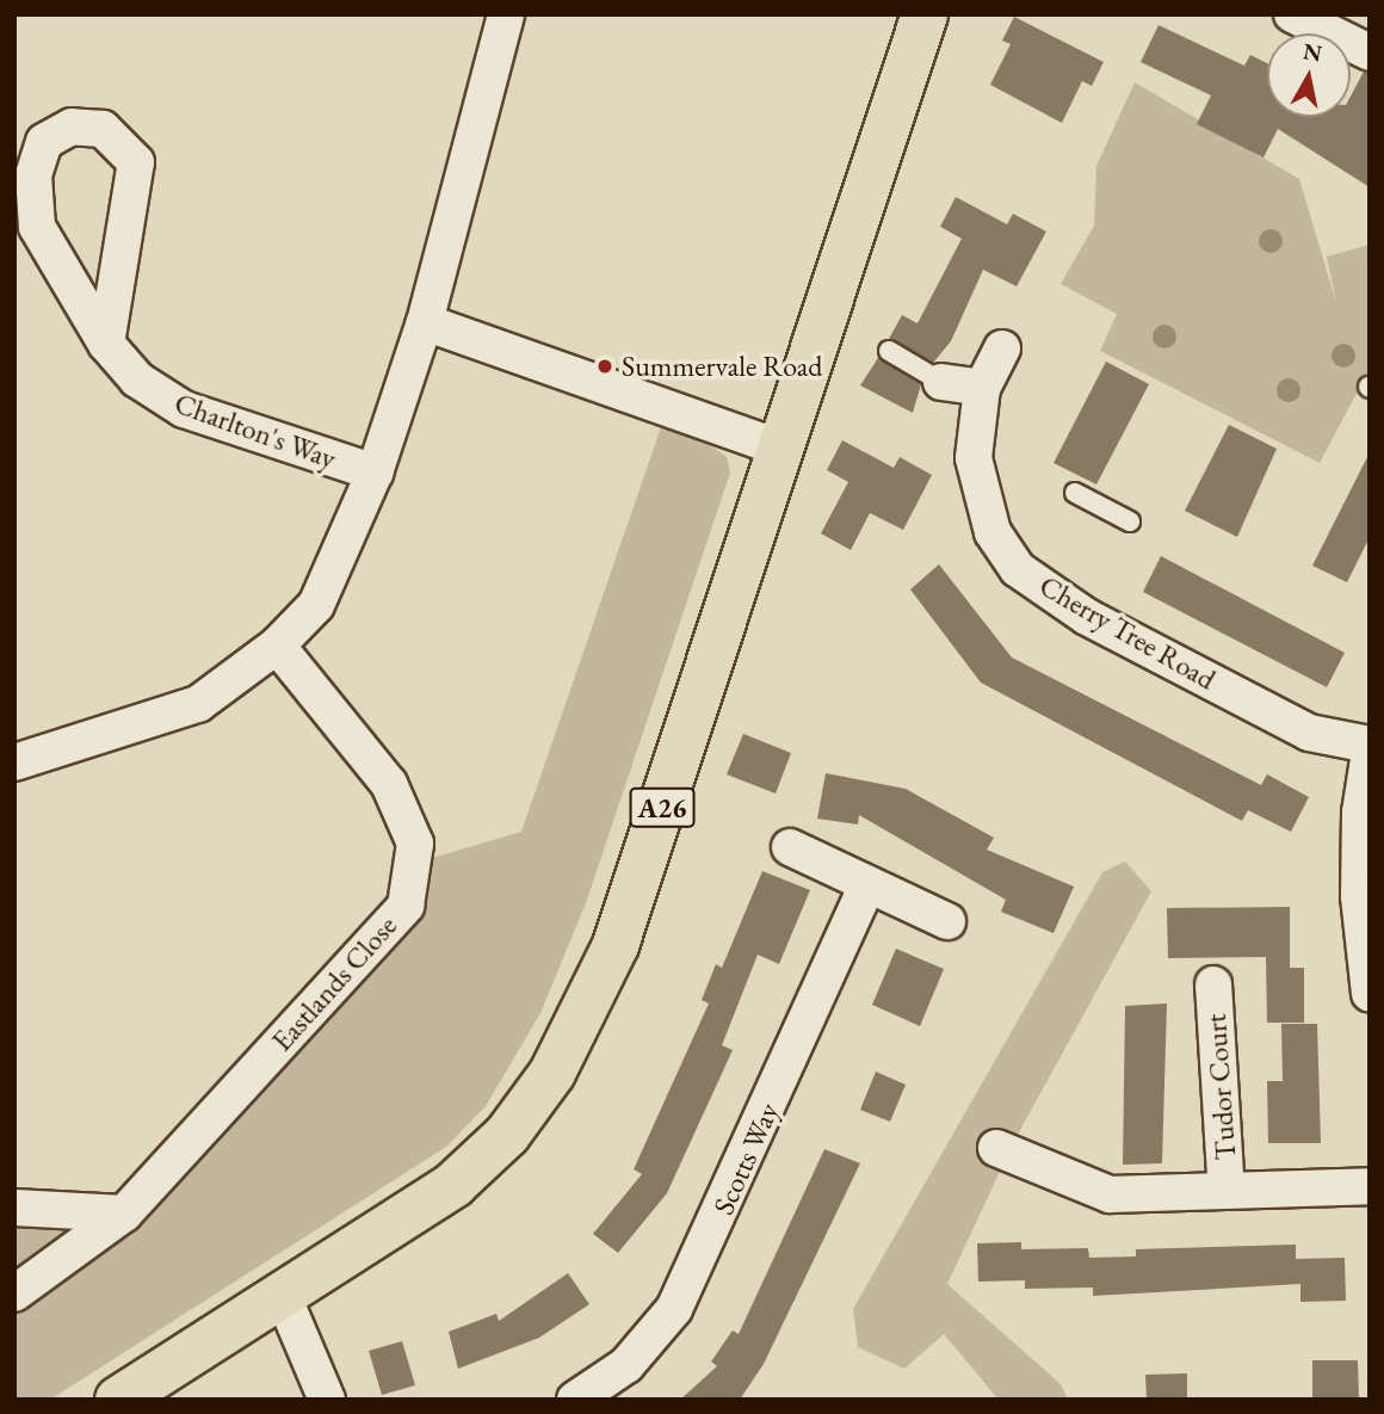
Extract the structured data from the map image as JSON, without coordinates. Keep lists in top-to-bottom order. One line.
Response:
{"streets":{"highway":["A26"],"street":["Charlton's Way","Cherry Tree Road","Eastlands Close","Tudor Court","Scotts Way"]},"places":["Summervale Road"],"north":"top"}
